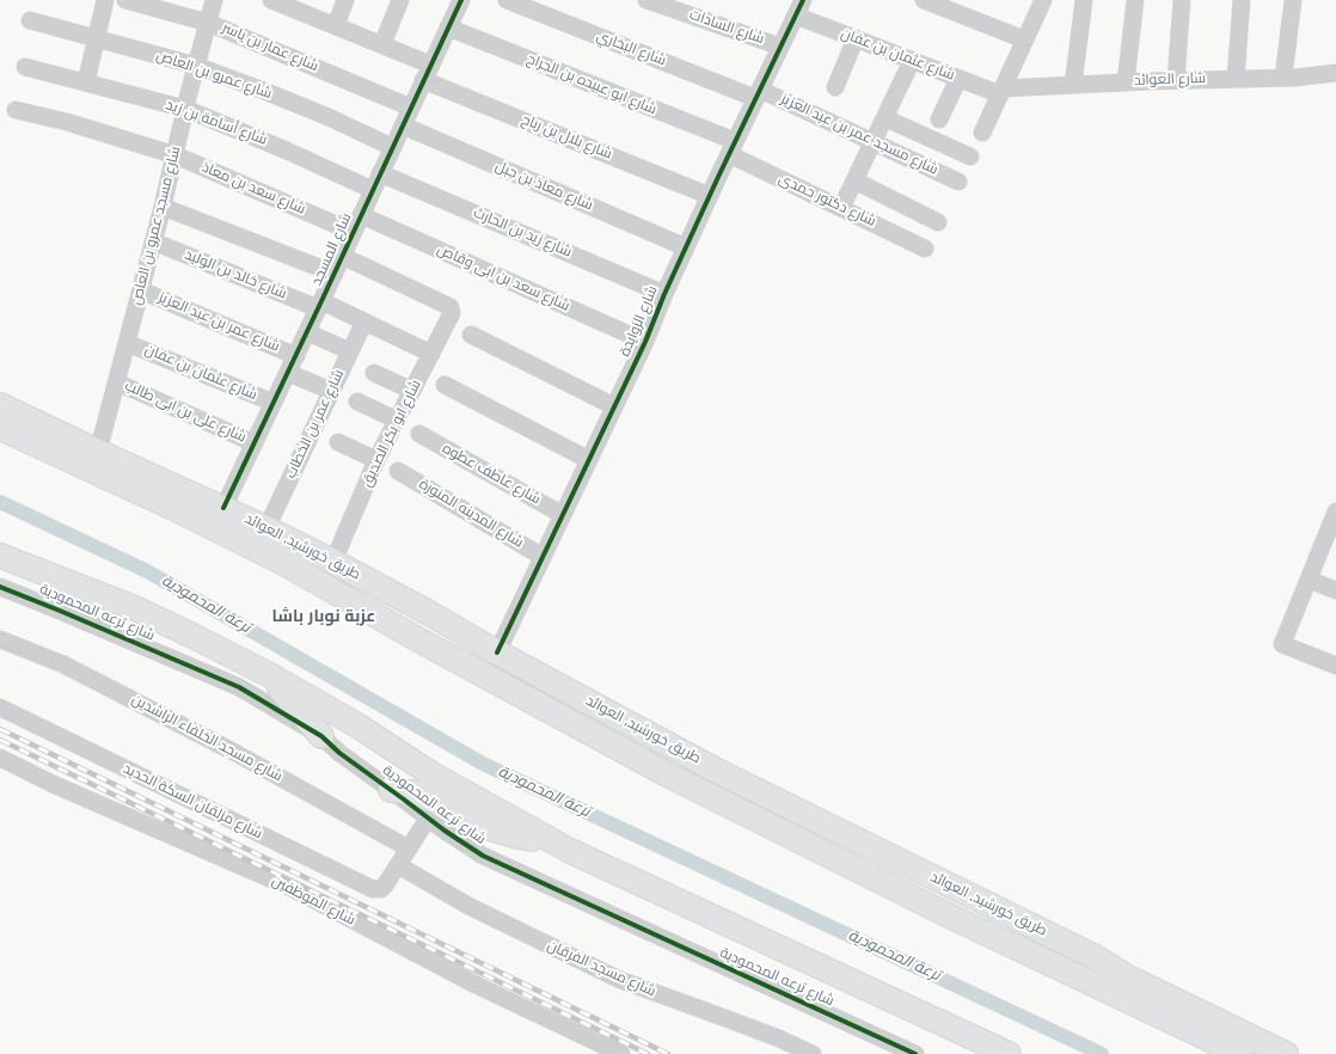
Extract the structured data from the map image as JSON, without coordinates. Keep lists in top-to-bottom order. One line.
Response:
{"streets":{"main road":["طريق خورشيد, العوائد"],"street":["شارع السادات","شارع عمار بن ياسر","شارع البخاري","شارع عثمان بن عفان","شارع عمرو بن العاص","شارع العوائد","شارع ابو عبيده بن الجراح","شارع أسامة بن زيد","شارع مسجد عمر بن عبد العزيز","شارع بلال بن رباح","شارع معاذ بن جبل","شارع سعد بن معاذ","شارع دكتور حمدى","شارع مسجد عمرو بن العاص","شارع زيد بن الحارث","شارع المسجد","شارع خالد بن الوليد","شارع سعد بن ابى وقاص","شارع الزوايدة","شارع عمر بن عبد العزيز","شارع على بن ابى طالب","شارع عمر بن الخطاب","شارع ابو بكر الصديق","شارع عاطف عطوه","شارع المدينه المنورة","شارع ترعه المحمودية","شارع مسجد الخلفاء الراشدين","شارع مزلقان السكة الحديد","شارع الموظفين","شارع مسجد الفرقان"]},"crossings":[["شارع السادات","شارع الزوايدة"],["شارع عمار بن ياسر","شارع مسجد عمرو بن العاص"],["شارع عمار بن ياسر","شارع المسجد"],["شارع البخاري","شارع مسجد عمر بن عبد العزيز"],["شارع البخاري","شارع الزوايدة"],["شارع عثمان بن عفان","شارع العوائد"],["شارع عثمان بن عفان","شارع مسجد عمرو بن العاص"],["شارع عثمان بن عفان","شارع المسجد"],["شارع عثمان بن عفان","شارع الزوايدة"],["شارع عمرو بن العاص","شارع مسجد عمرو بن العاص"],["شارع عمرو بن العاص","شارع المسجد"],["شارع ابو عبيده بن الجراح","شارع دكتور حمدى"],["شارع ابو عبيده بن الجراح","شارع المسجد"],["شارع ابو عبيده بن الجراح","شارع الزوايدة"],["شارع أسامة بن زيد","شارع مسجد عمرو بن العاص"],["شارع أسامة بن زيد","شارع المسجد"],["شارع مسجد عمر بن عبد العزيز","شارع الزوايدة"],["شارع بلال بن رباح","شارع المسجد"],["شارع بلال بن رباح","شارع الزوايدة"],["شارع معاذ بن جبل","شارع المسجد"],["شارع معاذ بن جبل","شارع الزوايدة"],["شارع سعد بن معاذ","شارع مسجد عمرو بن العاص"],["شارع سعد بن معاذ","شارع المسجد"],["شارع دكتور حمدى","شارع الزوايدة"],["شارع مسجد عمرو بن العاص","شارع خالد بن الوليد"],["شارع مسجد عمرو بن العاص","شارع عمر بن عبد العزيز"],["شارع مسجد عمرو بن العاص","شارع على بن ابى طالب"],["شارع مسجد عمرو بن العاص","طريق خورشيد, العوائد"],["شارع زيد بن الحارث","شارع المسجد"],["شارع زيد بن الحارث","شارع الزوايدة"],["شارع المسجد","شارع خالد بن الوليد"],["شارع المسجد","شارع سعد بن ابى وقاص"],["شارع المسجد","شارع عمر بن عبد العزيز"],["شارع المسجد","شارع على بن ابى طالب"],["شارع المسجد","شارع ابو بكر الصديق"],["شارع المسجد","طريق خورشيد, العوائد"],["شارع خالد بن الوليد","شارع عمر بن الخطاب"],["شارع خالد بن الوليد","شارع ابو بكر الصديق"],["شارع سعد بن ابى وقاص","شارع الزوايدة"],["شارع الزوايدة","شارع عاطف عطوه"],["شارع الزوايدة","شارع المدينه المنورة"],["شارع الزوايدة","طريق خورشيد, العوائد"],["شارع عمر بن الخطاب","طريق خورشيد, العوائد"],["شارع ابو بكر الصديق","طريق خورشيد, العوائد"],["شارع مزلقان السكة الحديد","شارع مسجد الفرقان"]],"districts":["عزبة نوبار باشا"],"water":["ترعة المحمودية"]}
